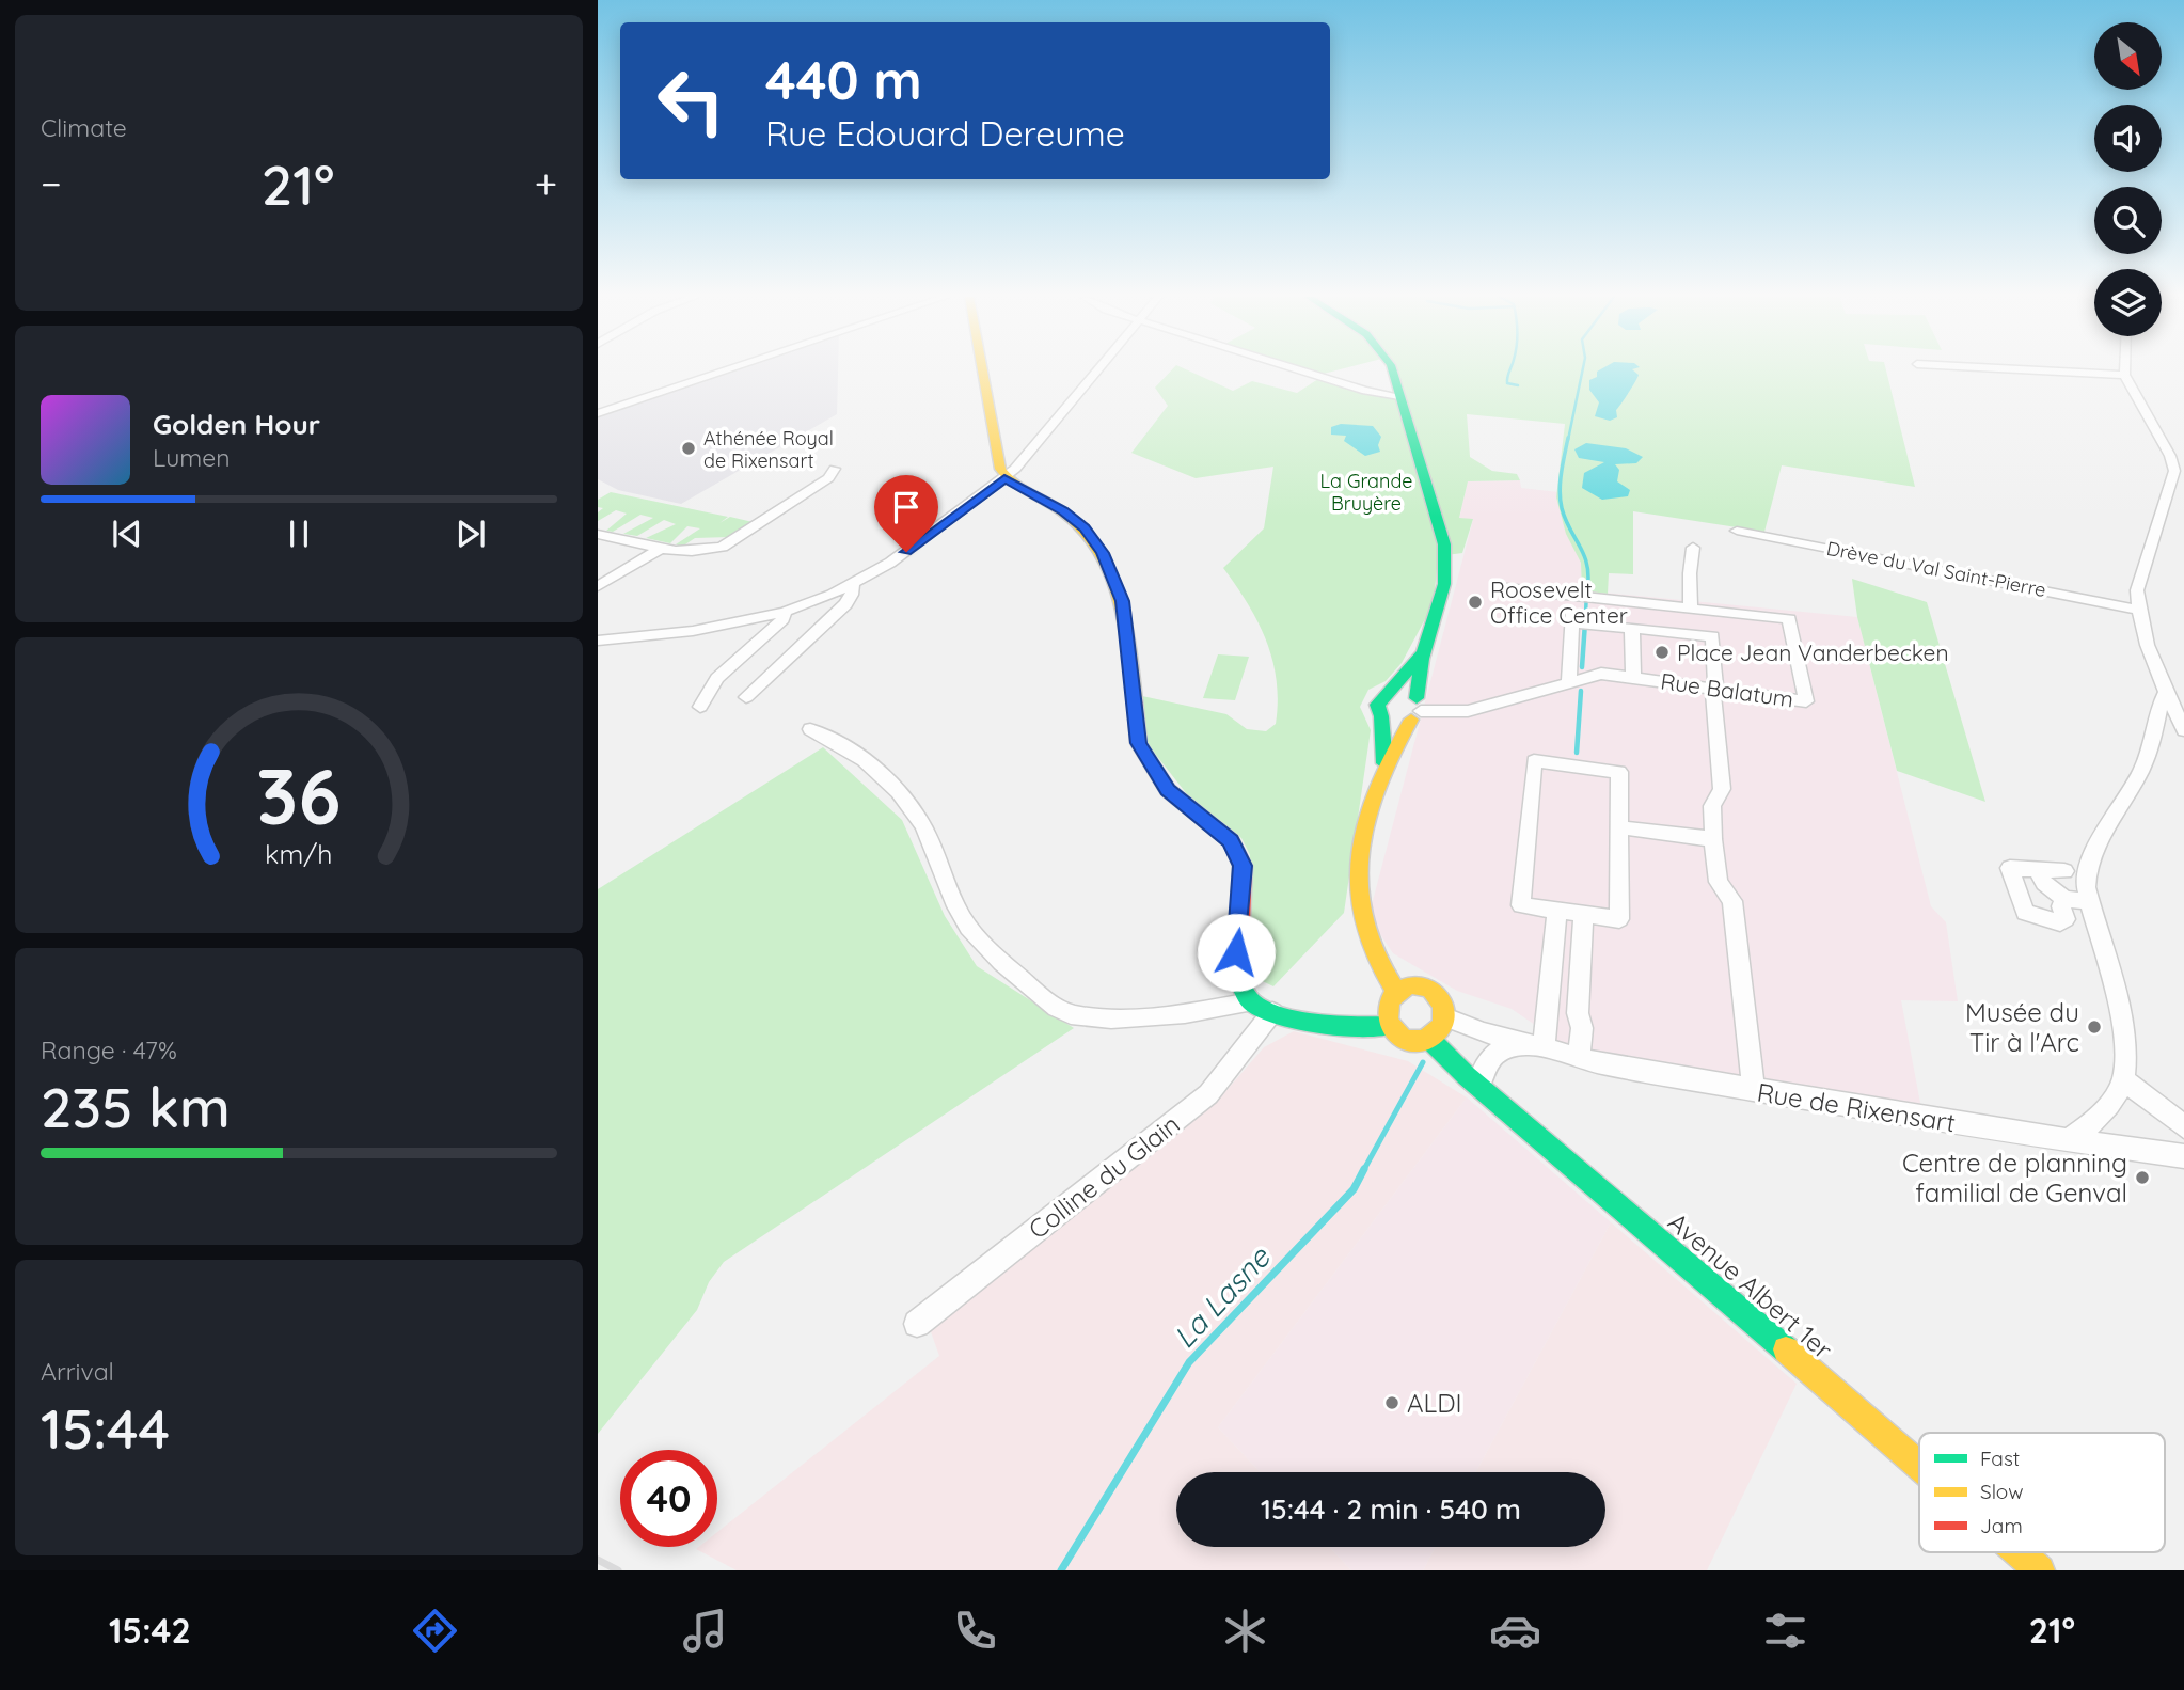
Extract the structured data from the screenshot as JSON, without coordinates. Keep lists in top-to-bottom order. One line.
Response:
{"streets":{"main road":["Avenue Albert 1er"],"street":["Drève du Val Saint-Pierre","Rue Balatum","Rue de Rixensart","Colline du Glain"]},"crossings":[["Rue de Rixensart","Avenue Albert 1er"]],"water":["La Lasne"],"parks":["La Grande Bruyère"],"places":["Athénée Royal de Rixensart","Roosevelt Office Center","Place Jean Vanderbecken","Musée du Tir à l'Arc","Centre de planning familial de Genval","ALDI"],"legend":["Fast","Slow","Jam"],"north":"bottom right","page":{"tile":["Climate",["Range · 47%","235 km"],["Arrival","15:44"]],"turn":["440 m","Rue Edouard Dereume"],"heat":["−","21°","+"],"song":["Golden Hour","Lumen"],"limit":"40","trip":"15:44 · 2 min · 540 m","tabs":["15:42","21°"],"gauge":["36","km/h"]}}
